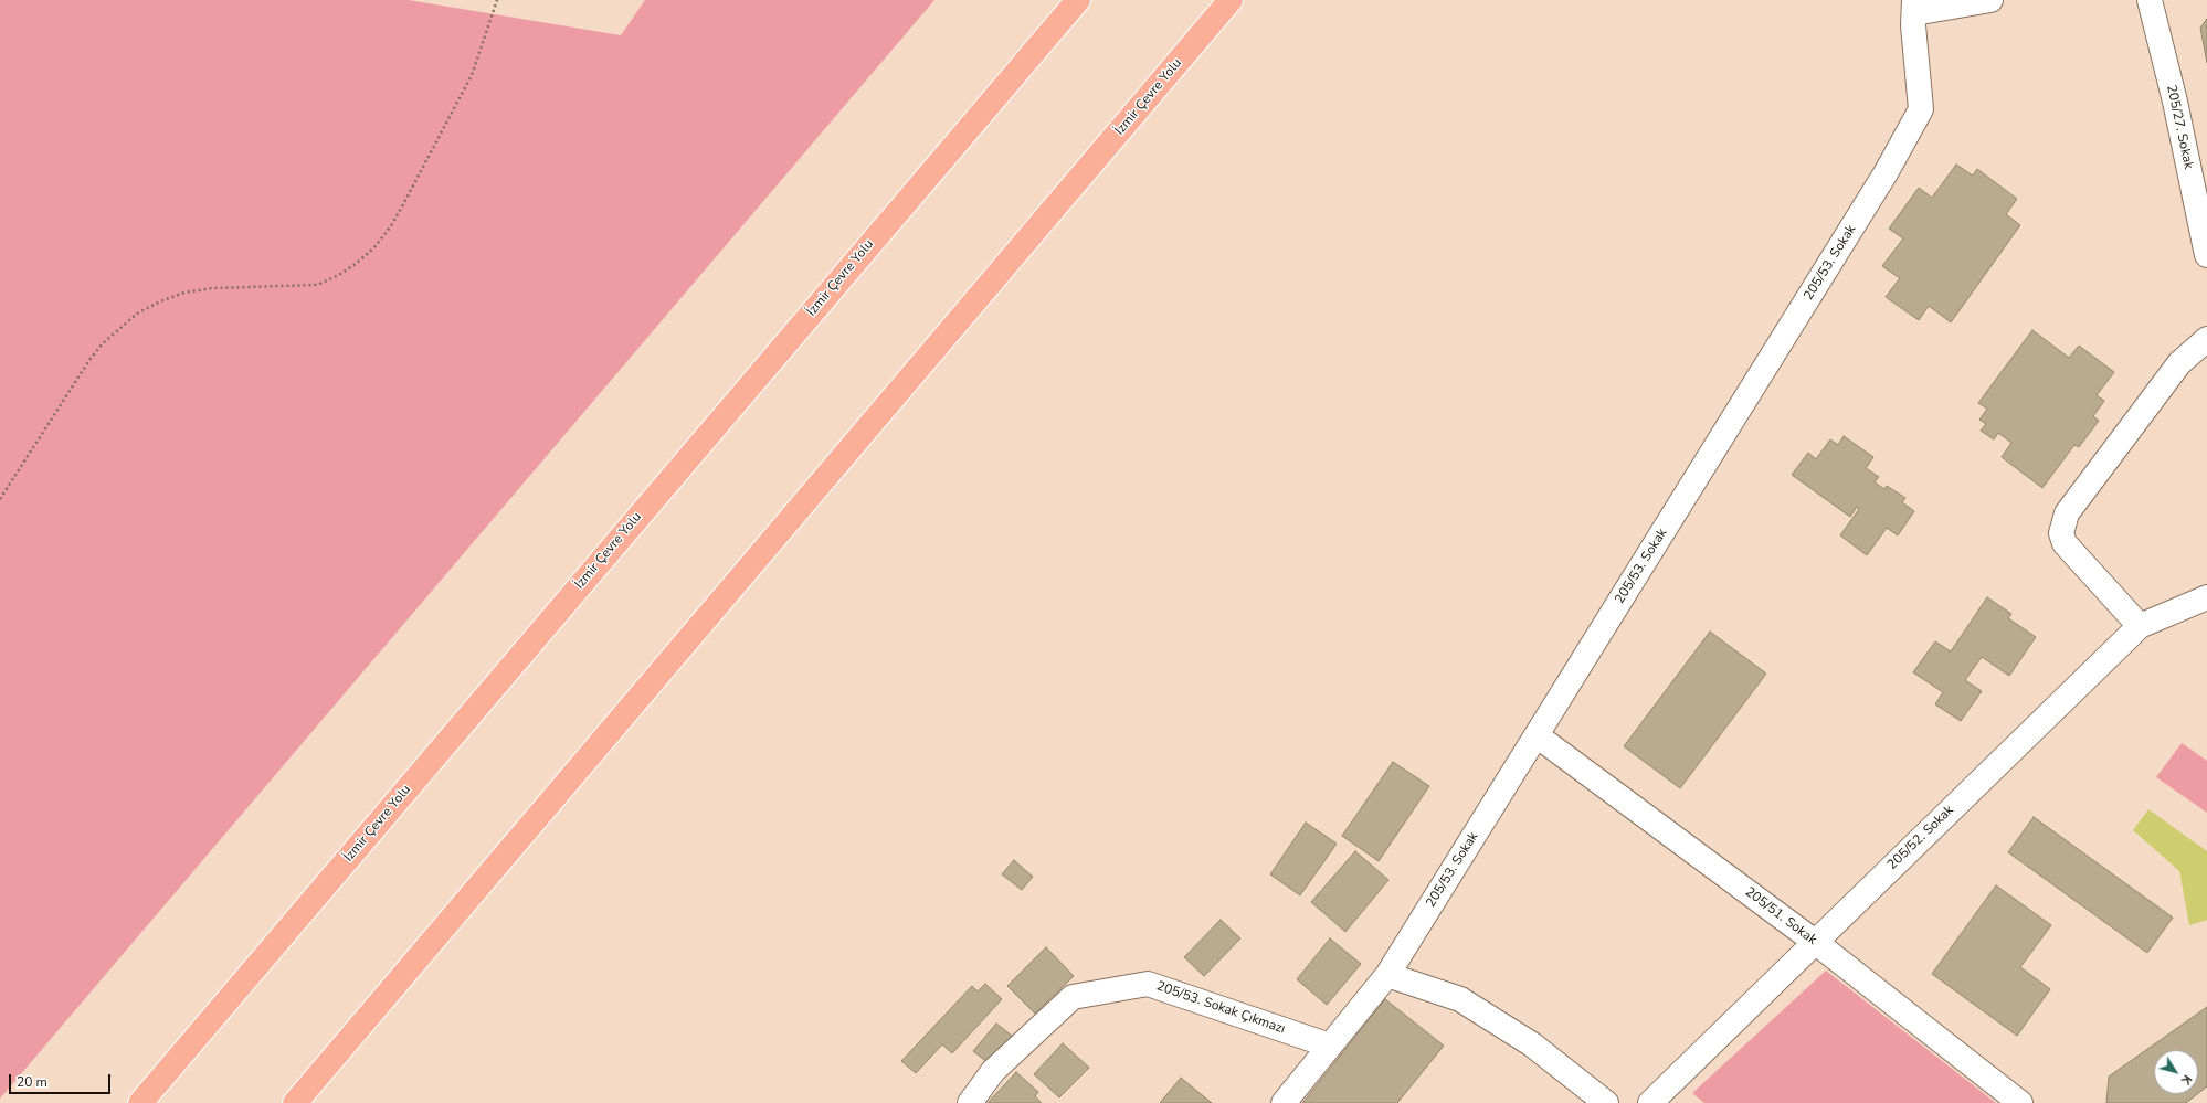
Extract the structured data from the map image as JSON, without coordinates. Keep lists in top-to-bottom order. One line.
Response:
{"streets":{"highway":["İzmir Çevre Yolu"],"street":["205/27. Sokak","205/53. Sokak","205/52. Sokak","205/51. Sokak","205/53. Sokak Çıkmazı"]},"crossings":[["205/53. Sokak","205/51. Sokak"],["205/53. Sokak","205/53. Sokak Çıkmazı"],["205/52. Sokak","205/51. Sokak"]],"scale_bar":"20 m","north":"bottom right"}
